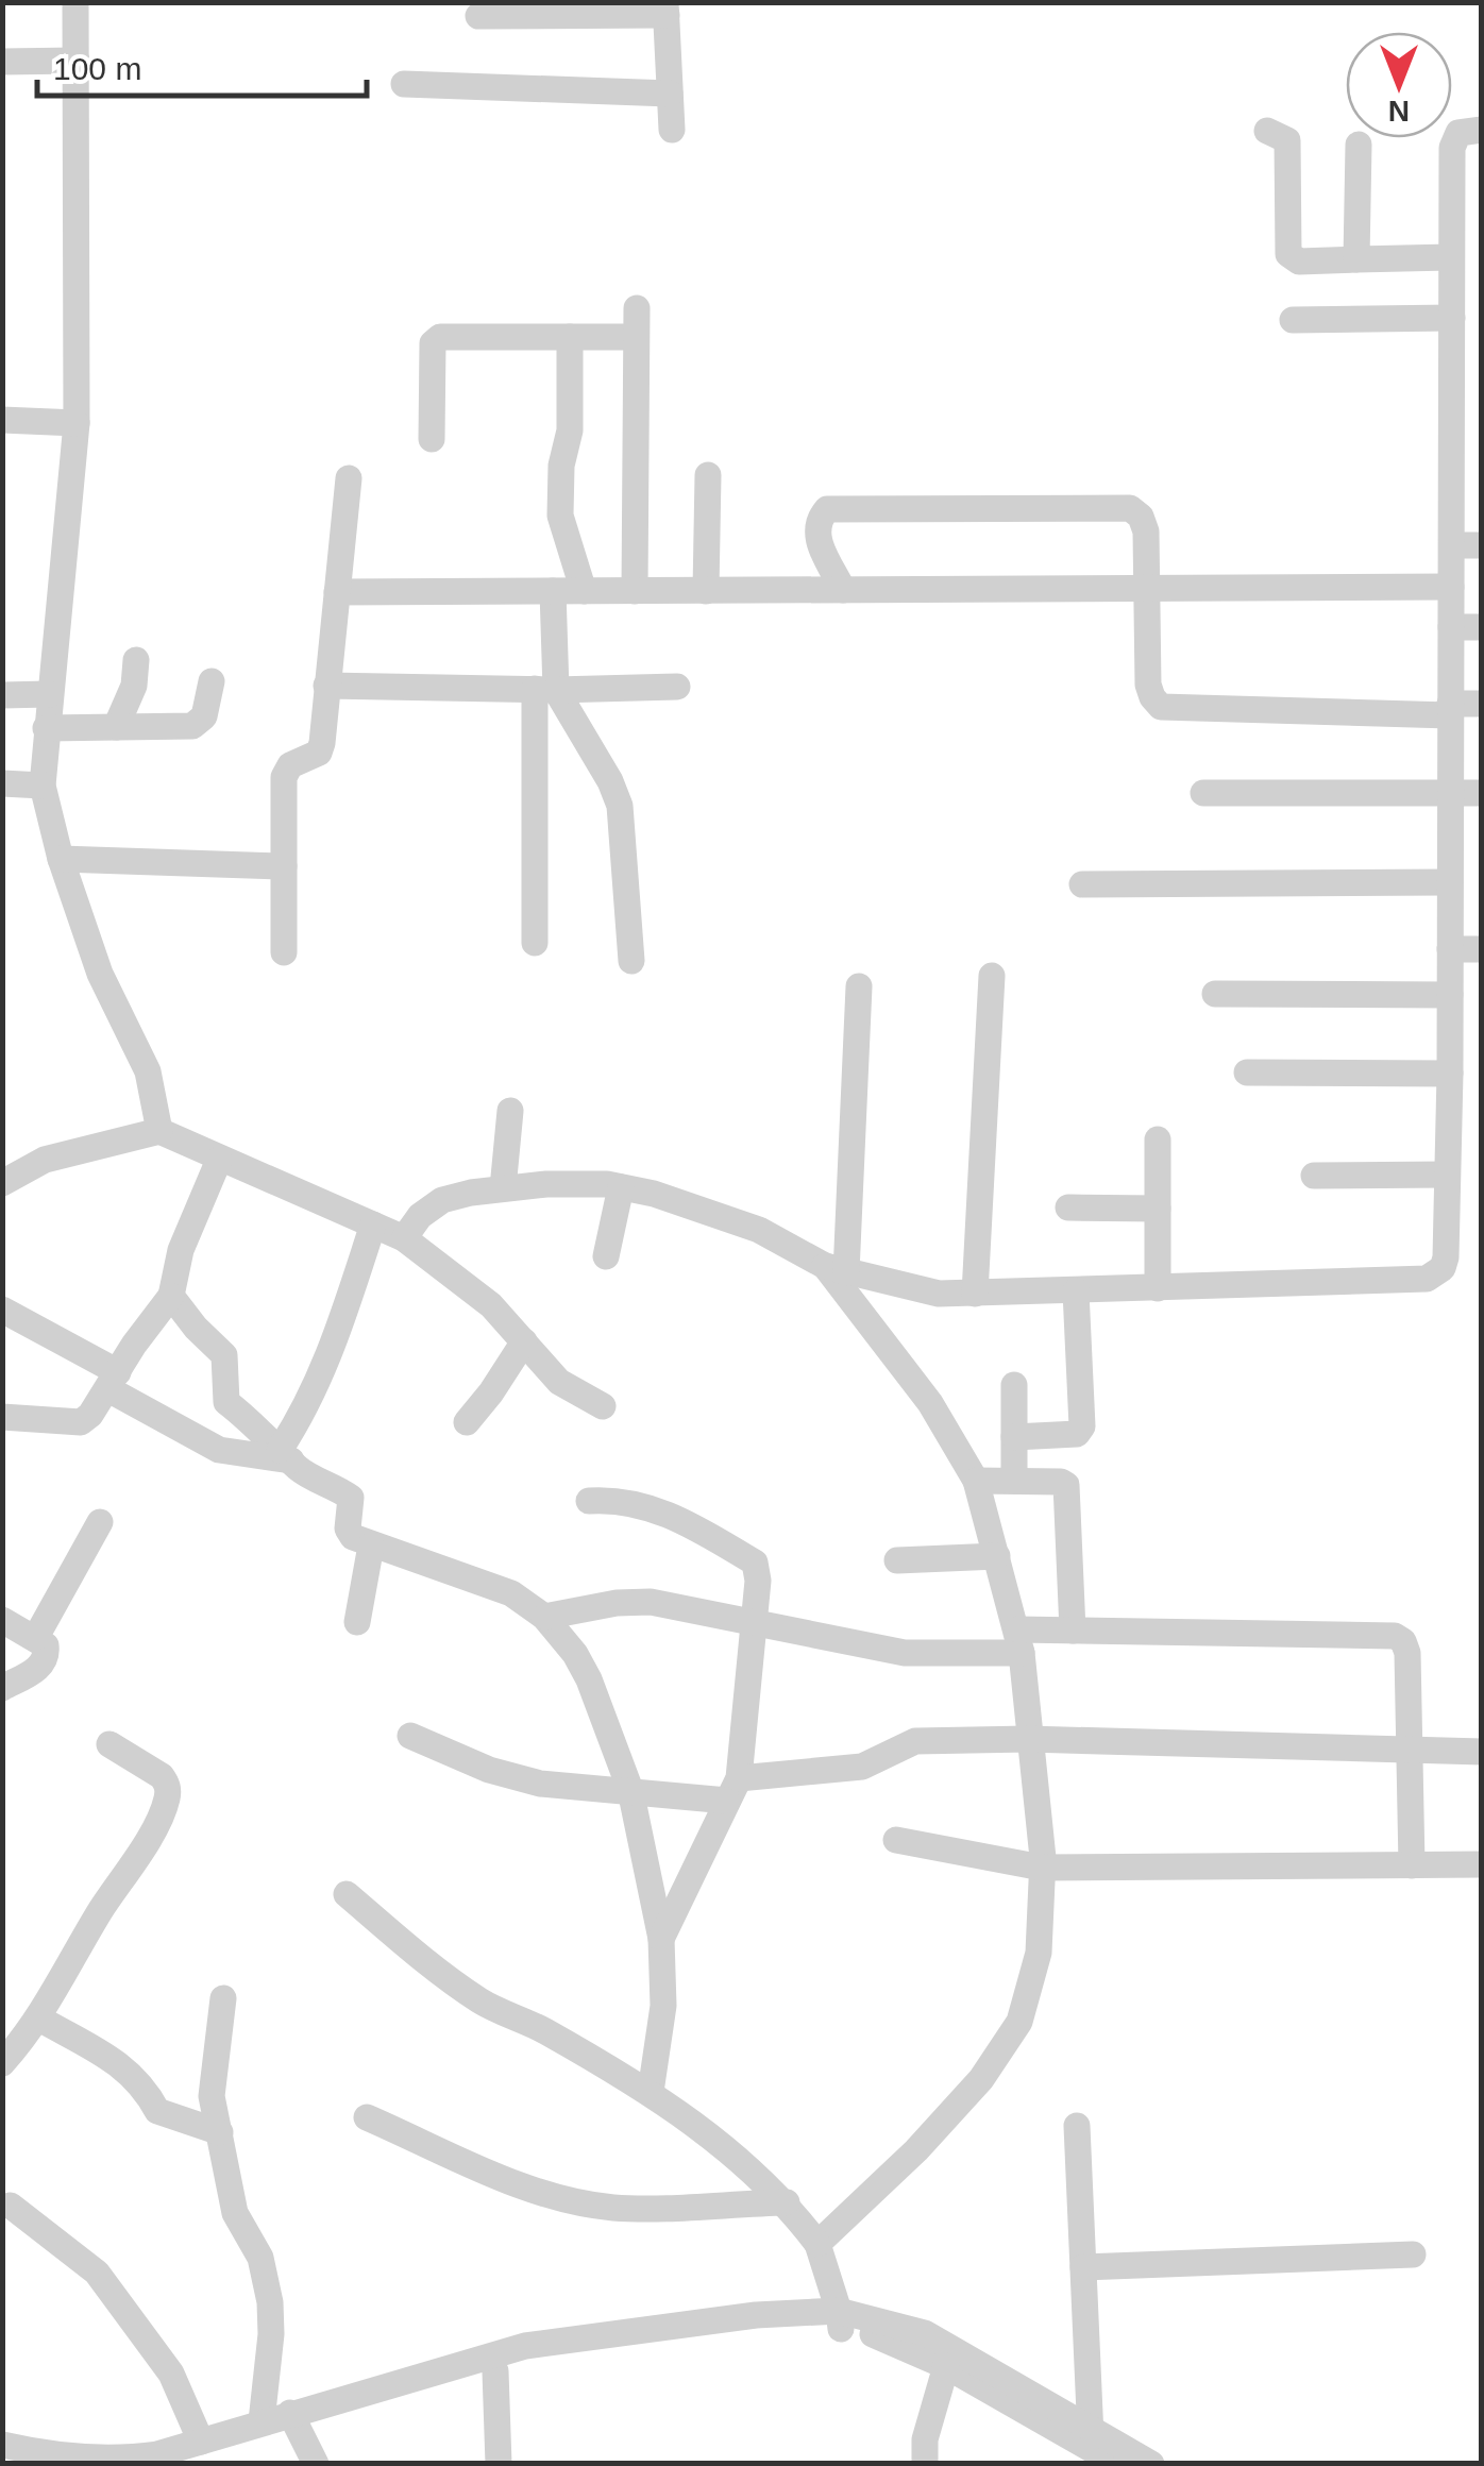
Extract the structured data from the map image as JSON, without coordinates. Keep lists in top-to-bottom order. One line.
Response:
{"scale_bar":"100 m","north":"bottom"}
